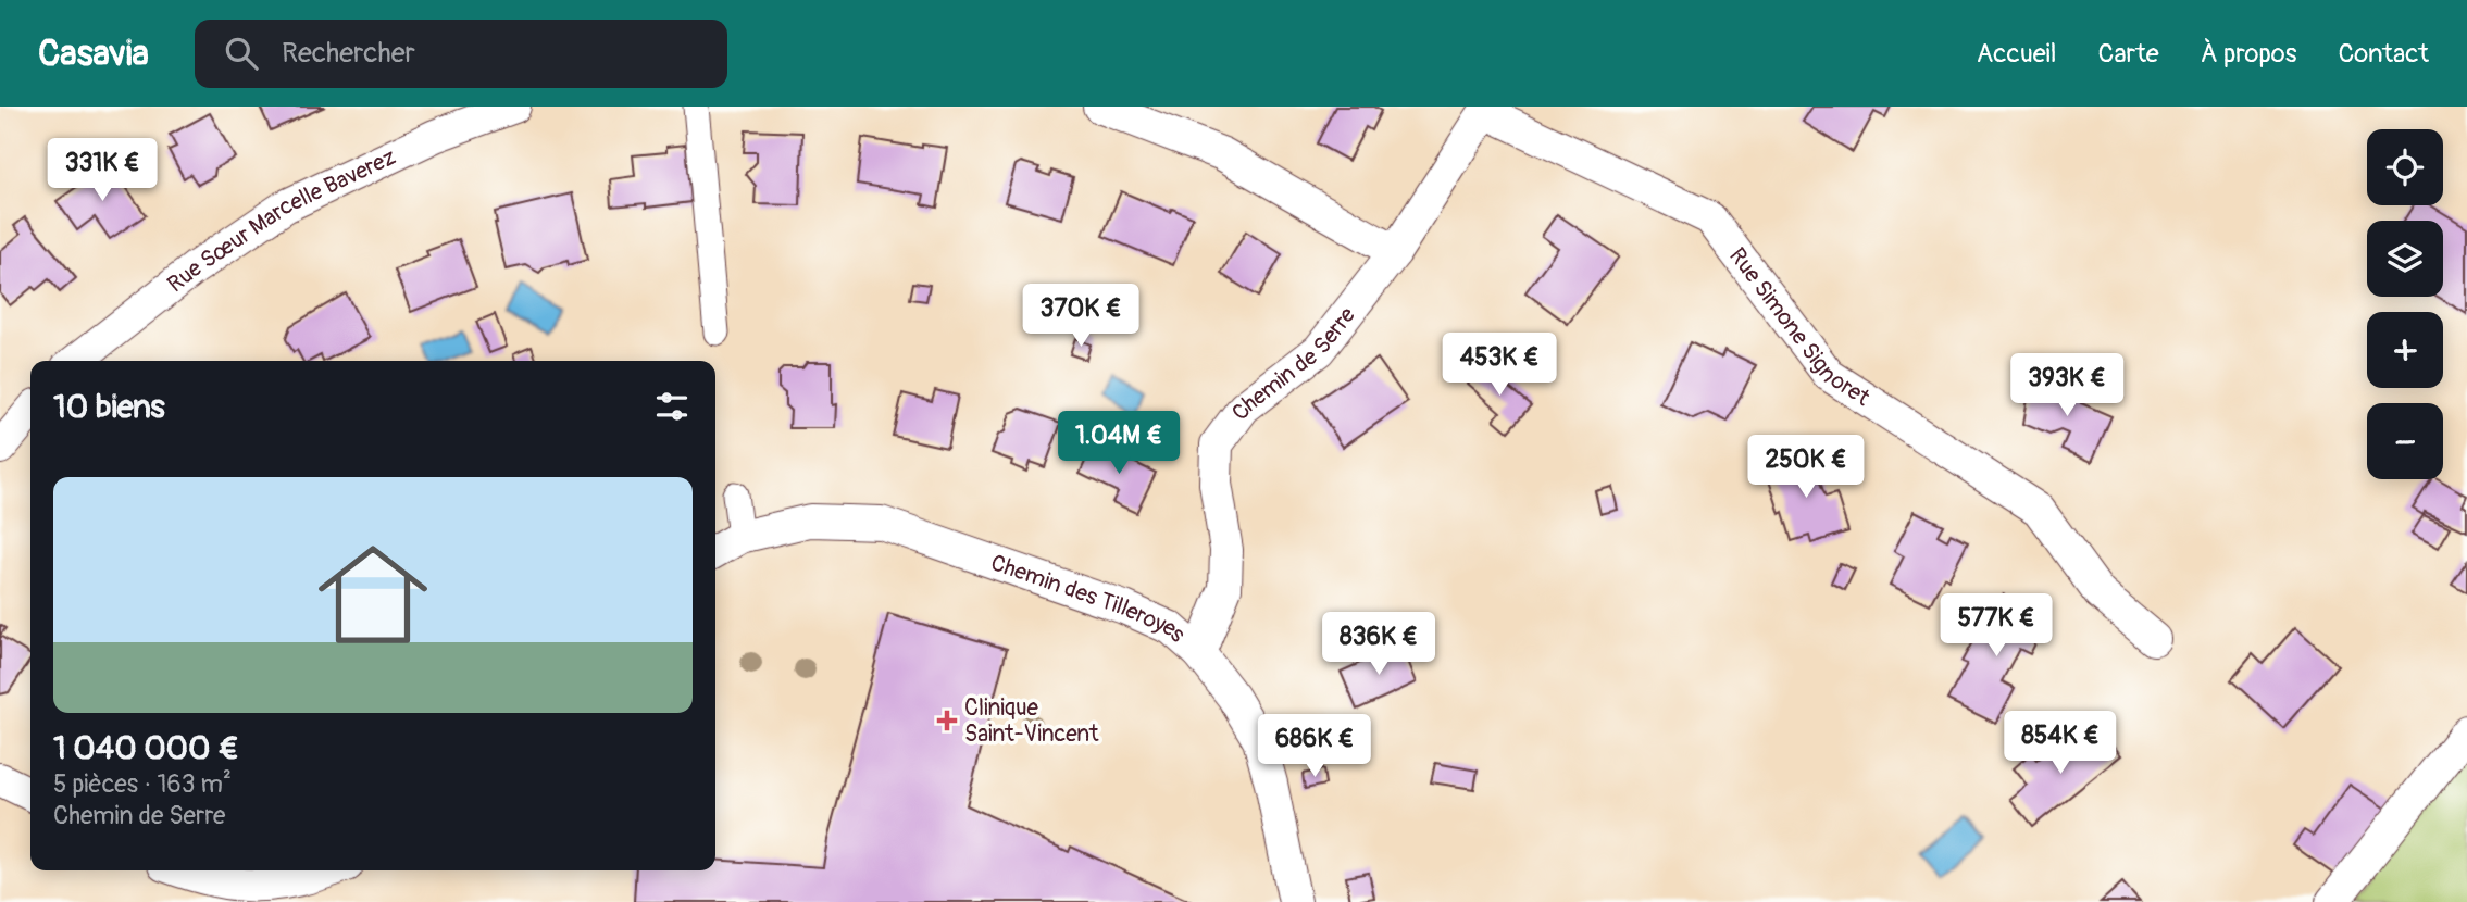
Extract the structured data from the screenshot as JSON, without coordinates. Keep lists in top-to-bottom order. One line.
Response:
{"streets":{"street":["Rue Sœur Marcelle Baverez","Rue Simone Signoret","Chemin de Serre","Chemin des Tilleroyes"]},"crossings":[["Rue Simone Signoret","Chemin de Serre"],["Chemin de Serre","Chemin des Tilleroyes"]],"places":{"health":["Clinique Saint-Vincent"]},"page":{"header":"Casavia","search":"Rechercher","nav":["Accueil","Carte","À propos","Contact"],"map_buttons":["+","−"],"price":["331K €","370K €","453K €","393K €","1.04M €","250K €","577K €","836K €","854K €","686K €"],"heading":"10 biens","list":[{"name":"1 040 000 €","note":"5 pièces · 163 m² · Chemin de Serre"}]}}
